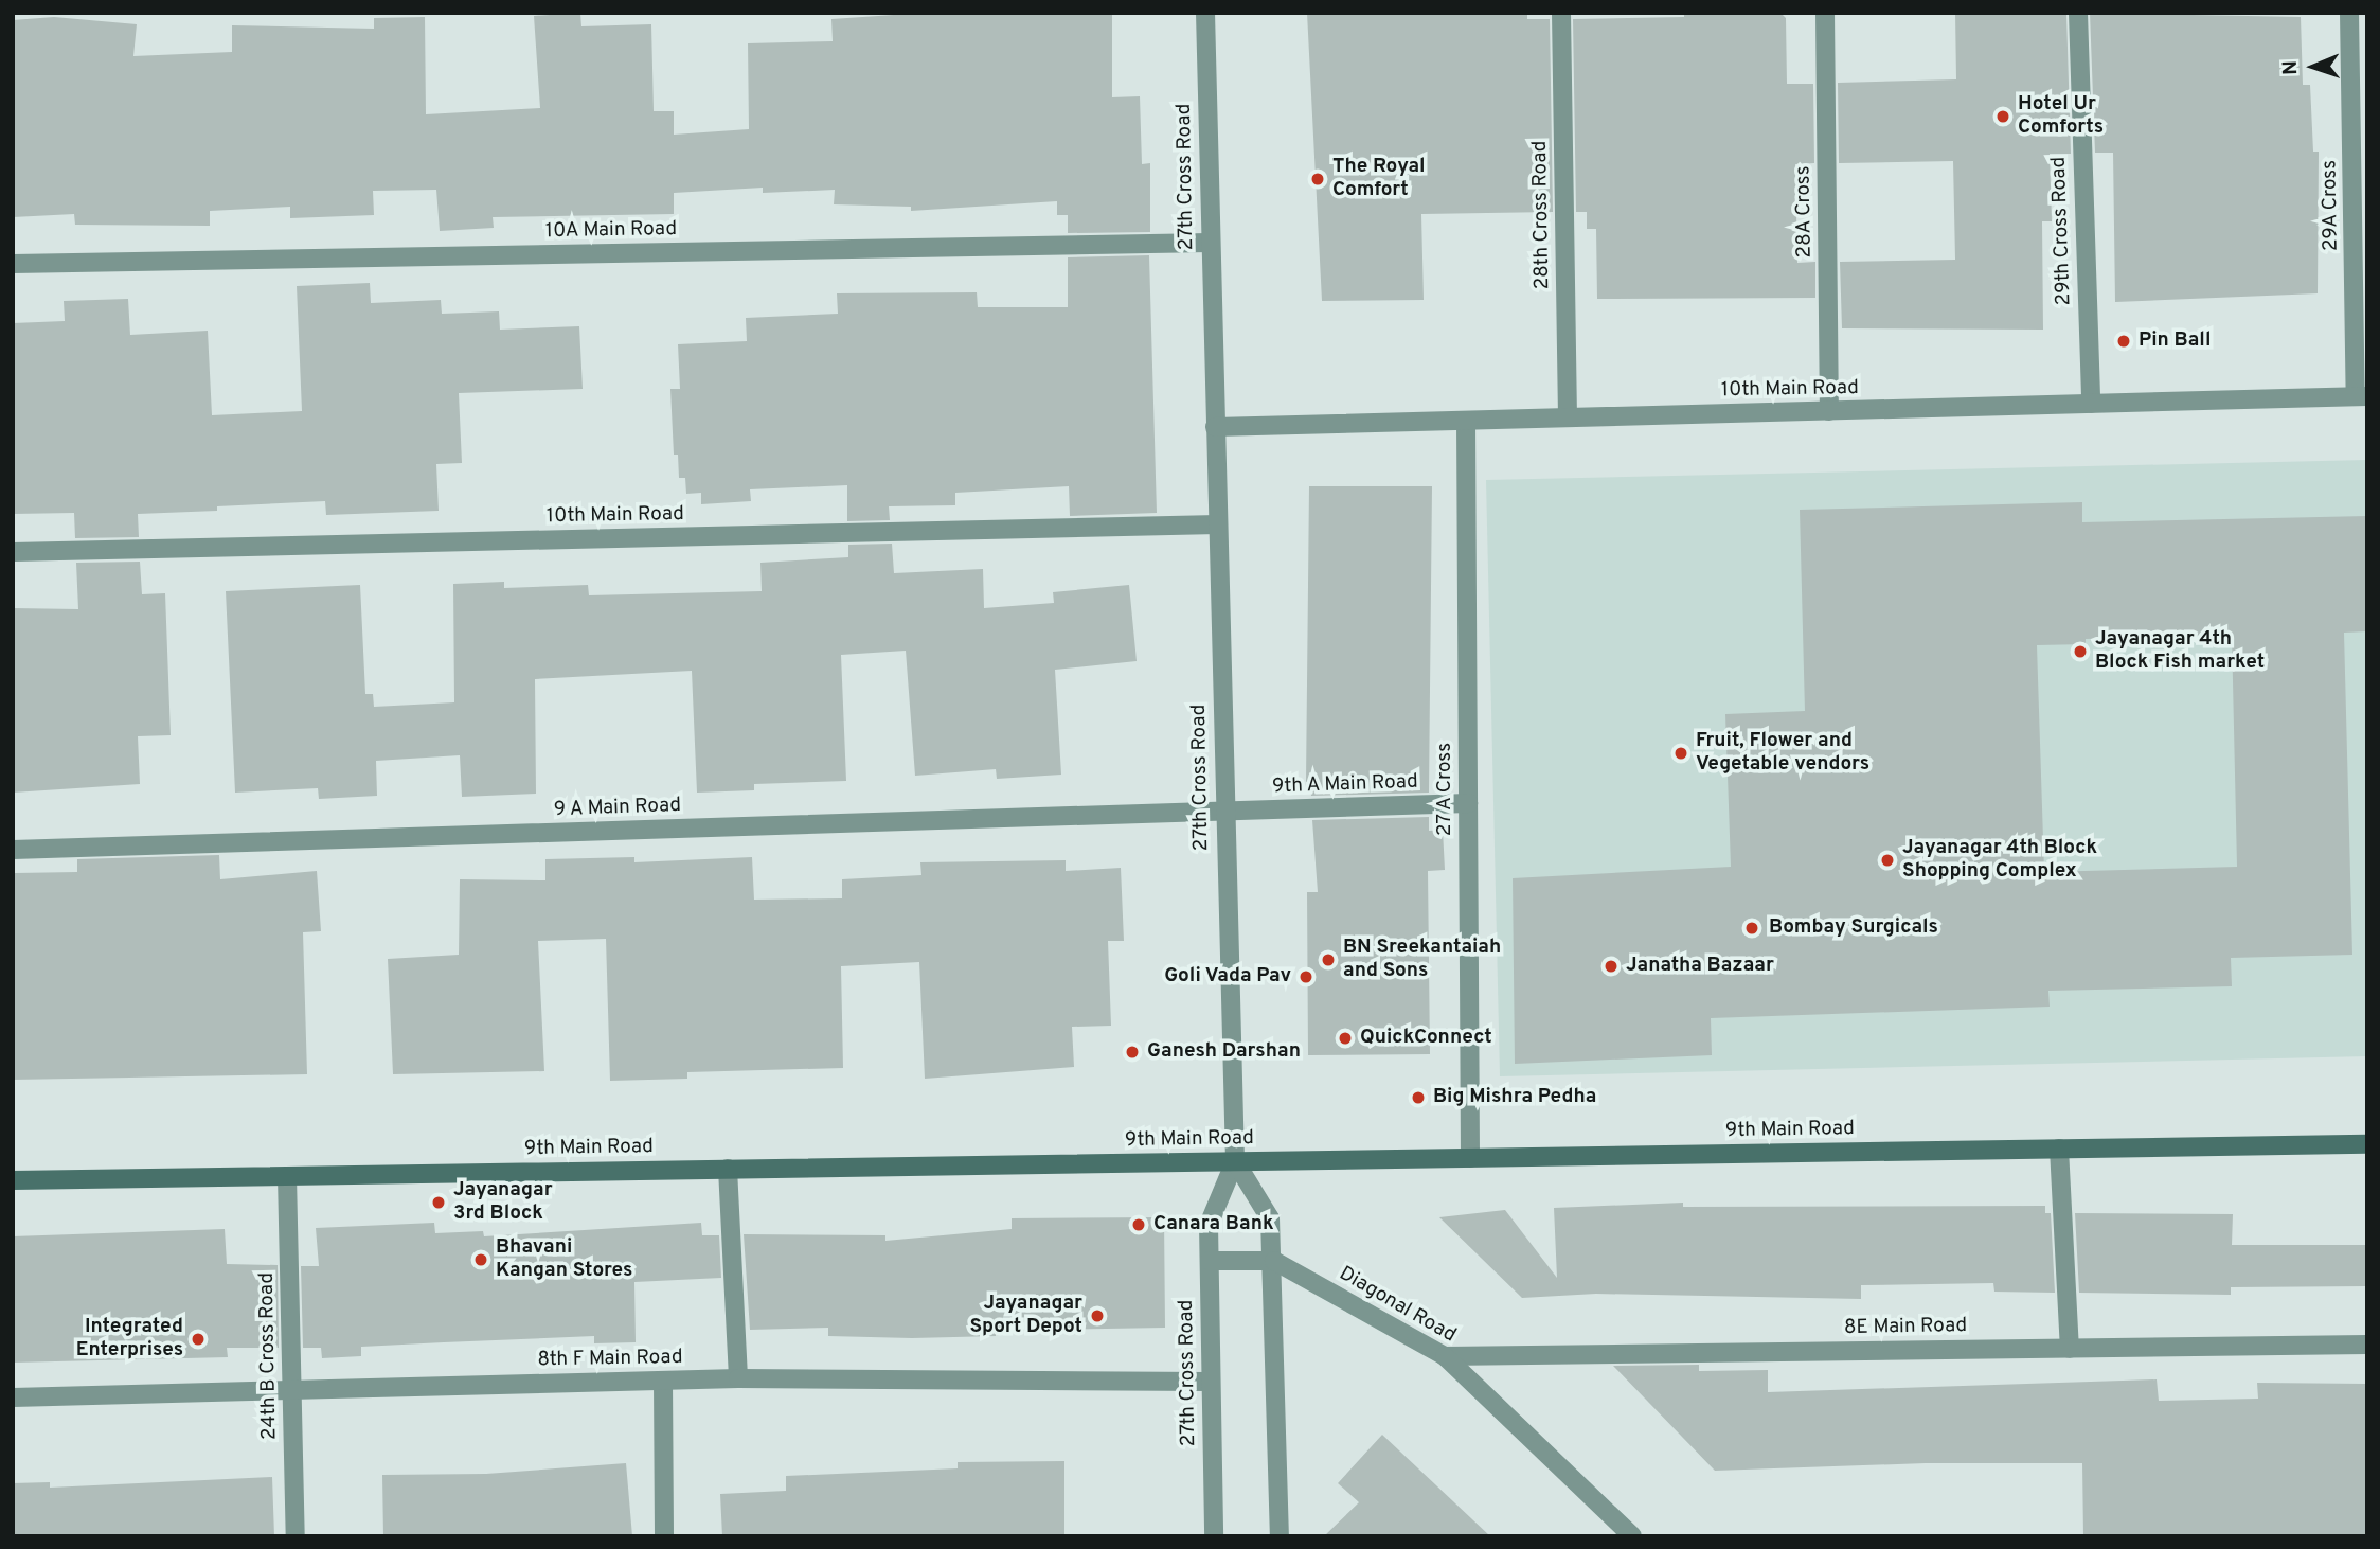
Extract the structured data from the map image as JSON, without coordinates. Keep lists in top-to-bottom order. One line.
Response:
{"streets":{"main road":["9th Main Road"],"street":["27th Cross Road","29A Cross","28A Cross","28th Cross Road","10A Main Road","29th Cross Road","10th Main Road","9th A Main Road","27 A Cross","9 A Main Road","Diagonal Road","8E Main Road","24th B Cross Road","8th F Main Road"]},"crossings":[["27th Cross Road","10A Main Road"],["27th Cross Road","10th Main Road"],["27th Cross Road","9th A Main Road"],["27th Cross Road","9 A Main Road"],["27th Cross Road","9th Main Road"],["27th Cross Road","Diagonal Road"],["27th Cross Road","8th F Main Road"],["29A Cross","10th Main Road"],["28A Cross","10th Main Road"],["28th Cross Road","10th Main Road"],["29th Cross Road","10th Main Road"],["10th Main Road","27 A Cross"],["9th A Main Road","27 A Cross"],["9th A Main Road","9 A Main Road"],["27 A Cross","9th Main Road"],["9th Main Road","24th B Cross Road"],["Diagonal Road","8E Main Road"],["24th B Cross Road","8th F Main Road"]],"places":["Hotel Ur Comforts","The Royal Comfort","Pin Ball","Jayanagar 4th Block Fish market","Fruit, Flower and Vegetable vendors","Jayanagar 4th Block Shopping Complex","Bombay Surgicals","BN Sreekantaiah and Sons","Janatha Bazaar","Goli Vada Pav","QuickConnect","Ganesh Darshan","Big Mishra Pedha","Jayanagar 3rd Block","Canara Bank","Bhavani Kangan Stores","Jayanagar Sport Depot","Integrated Enterprises"],"north":"left"}
